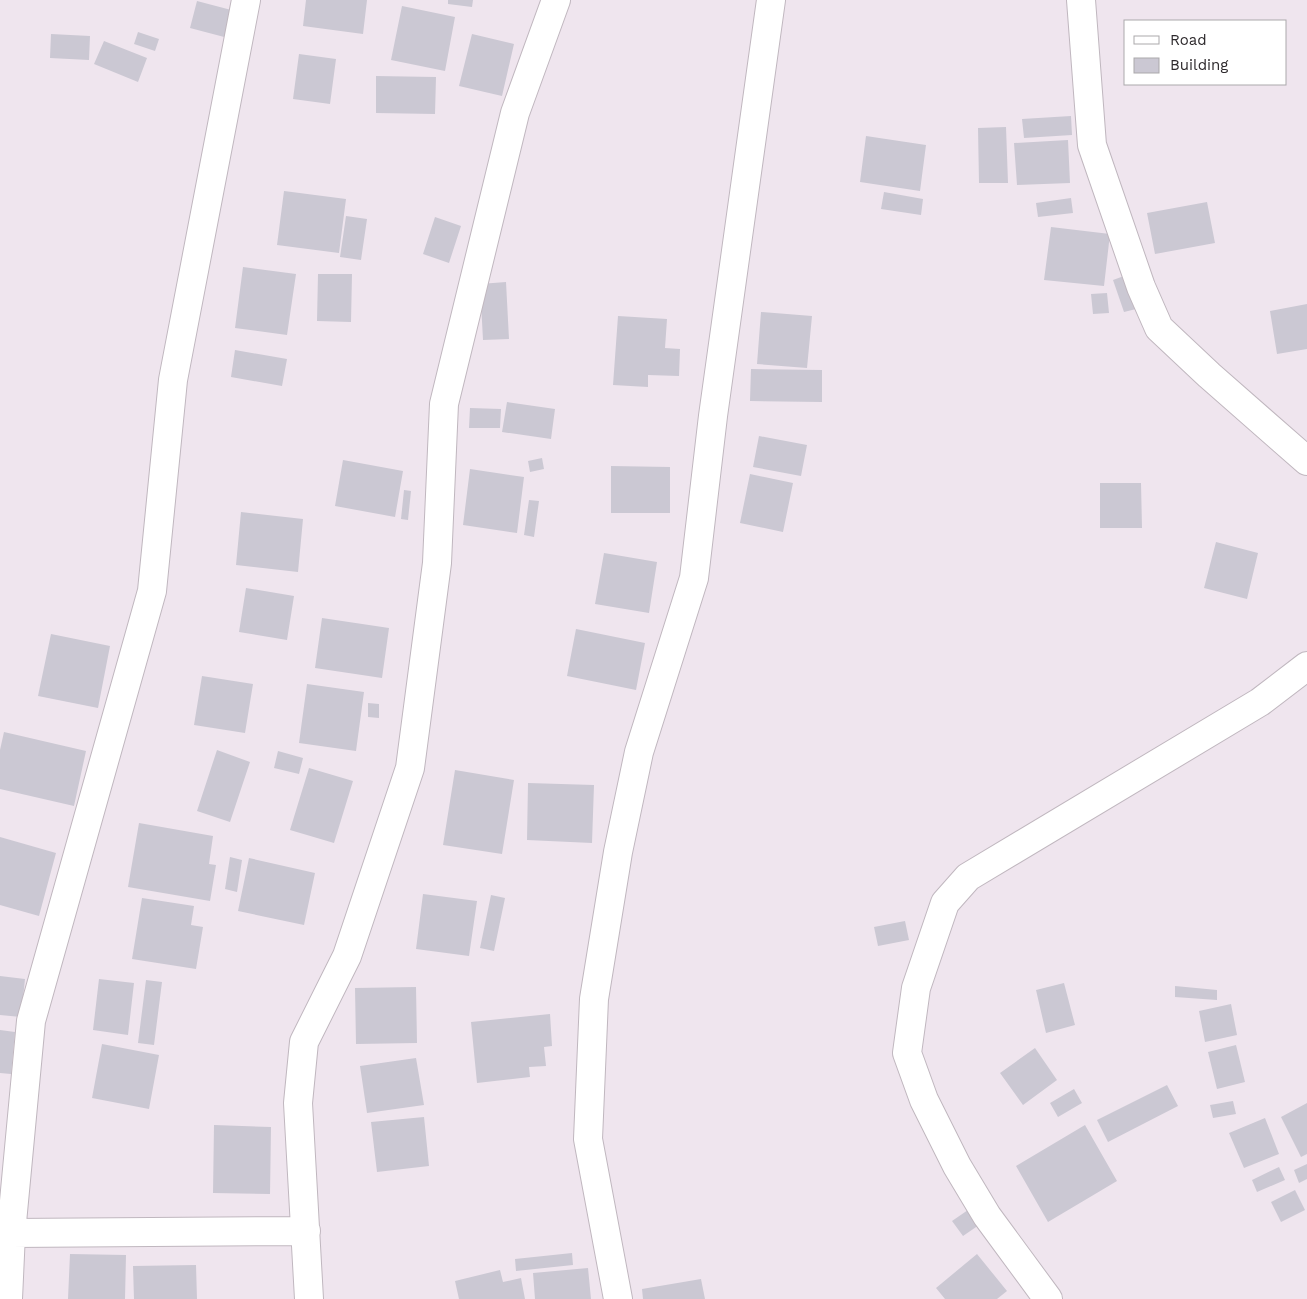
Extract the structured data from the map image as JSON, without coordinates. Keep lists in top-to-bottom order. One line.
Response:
{"legend":["Road","Building"]}
